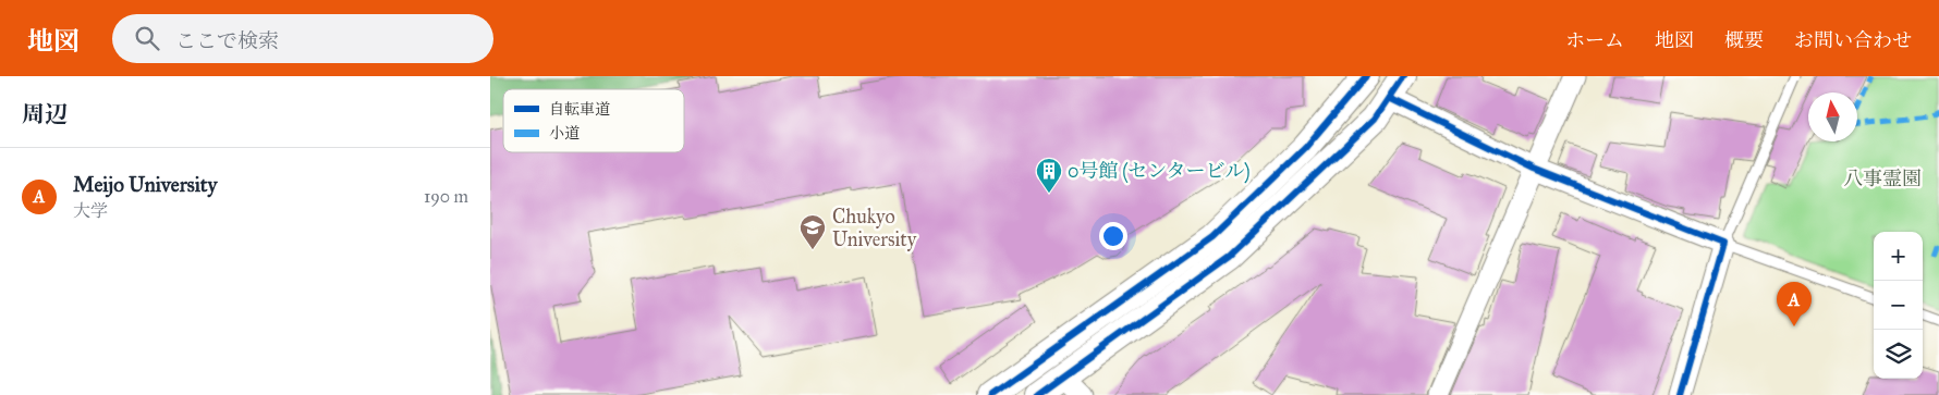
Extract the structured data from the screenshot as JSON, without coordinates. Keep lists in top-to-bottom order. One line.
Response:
{"parks":["八事霊園"],"places":{"building":["0号館 (センタービル)"],"school or university":["Chukyo University"]},"legend":["自転車道","小道"],"north":"top","page":{"header":"地図","search":"ここで検索","nav":["ホーム","地図","概要","お問い合わせ"],"heading":"周辺","list":[{"mark":"A","name":"Meijo University","note":"大学","value":"190 m"}],"map_buttons":["+","−"],"pins":"A"}}
